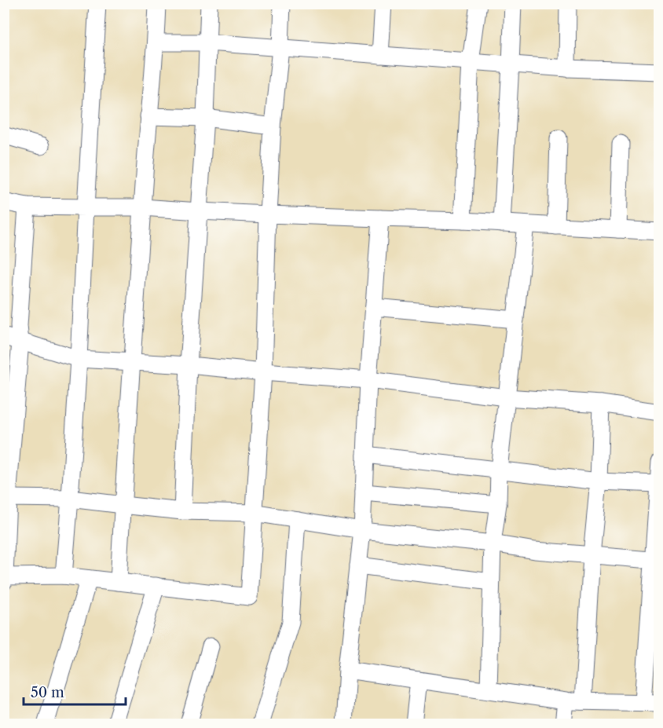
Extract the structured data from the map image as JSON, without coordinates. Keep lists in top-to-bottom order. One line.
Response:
{"scale_bar":"50 m"}
